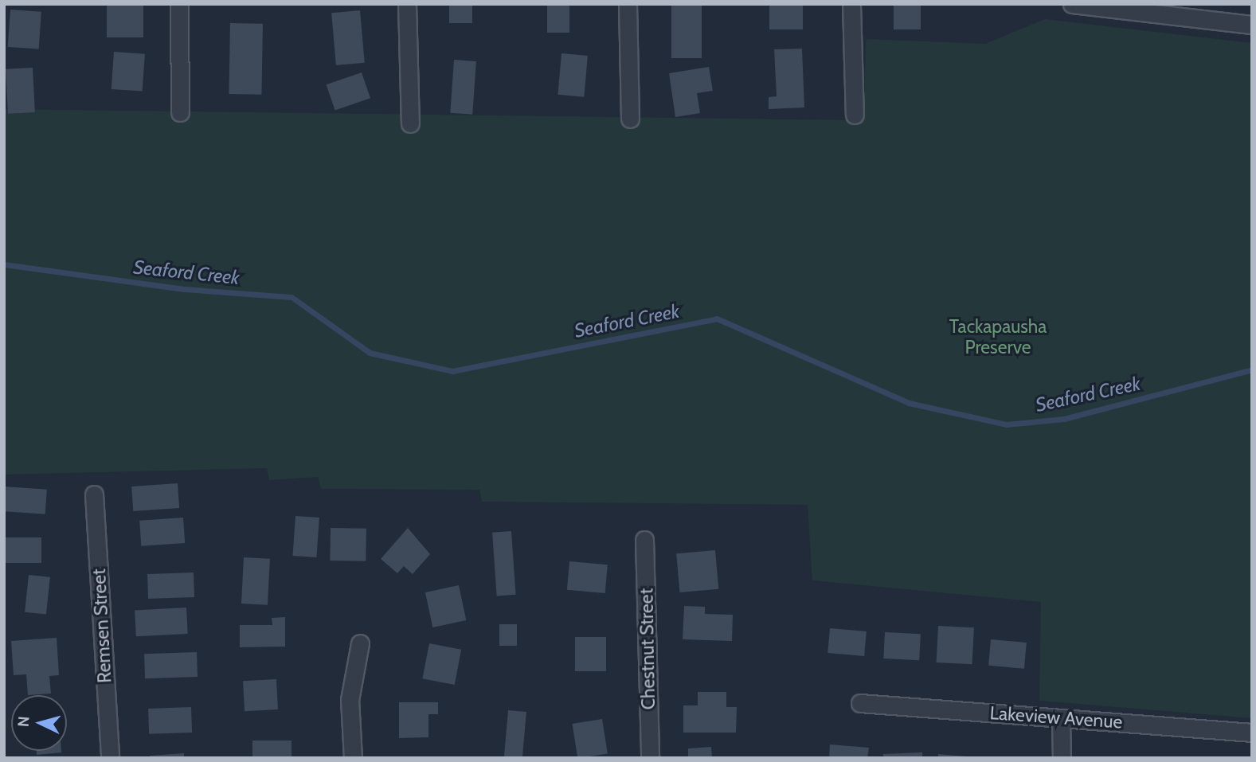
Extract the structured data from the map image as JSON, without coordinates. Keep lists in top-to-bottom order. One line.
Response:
{"streets":{"street":["Remsen Street","Chestnut Street","Lakeview Avenue"]},"water":["Seaford Creek"],"parks":["Tackapausha Preserve"],"north":"left"}
